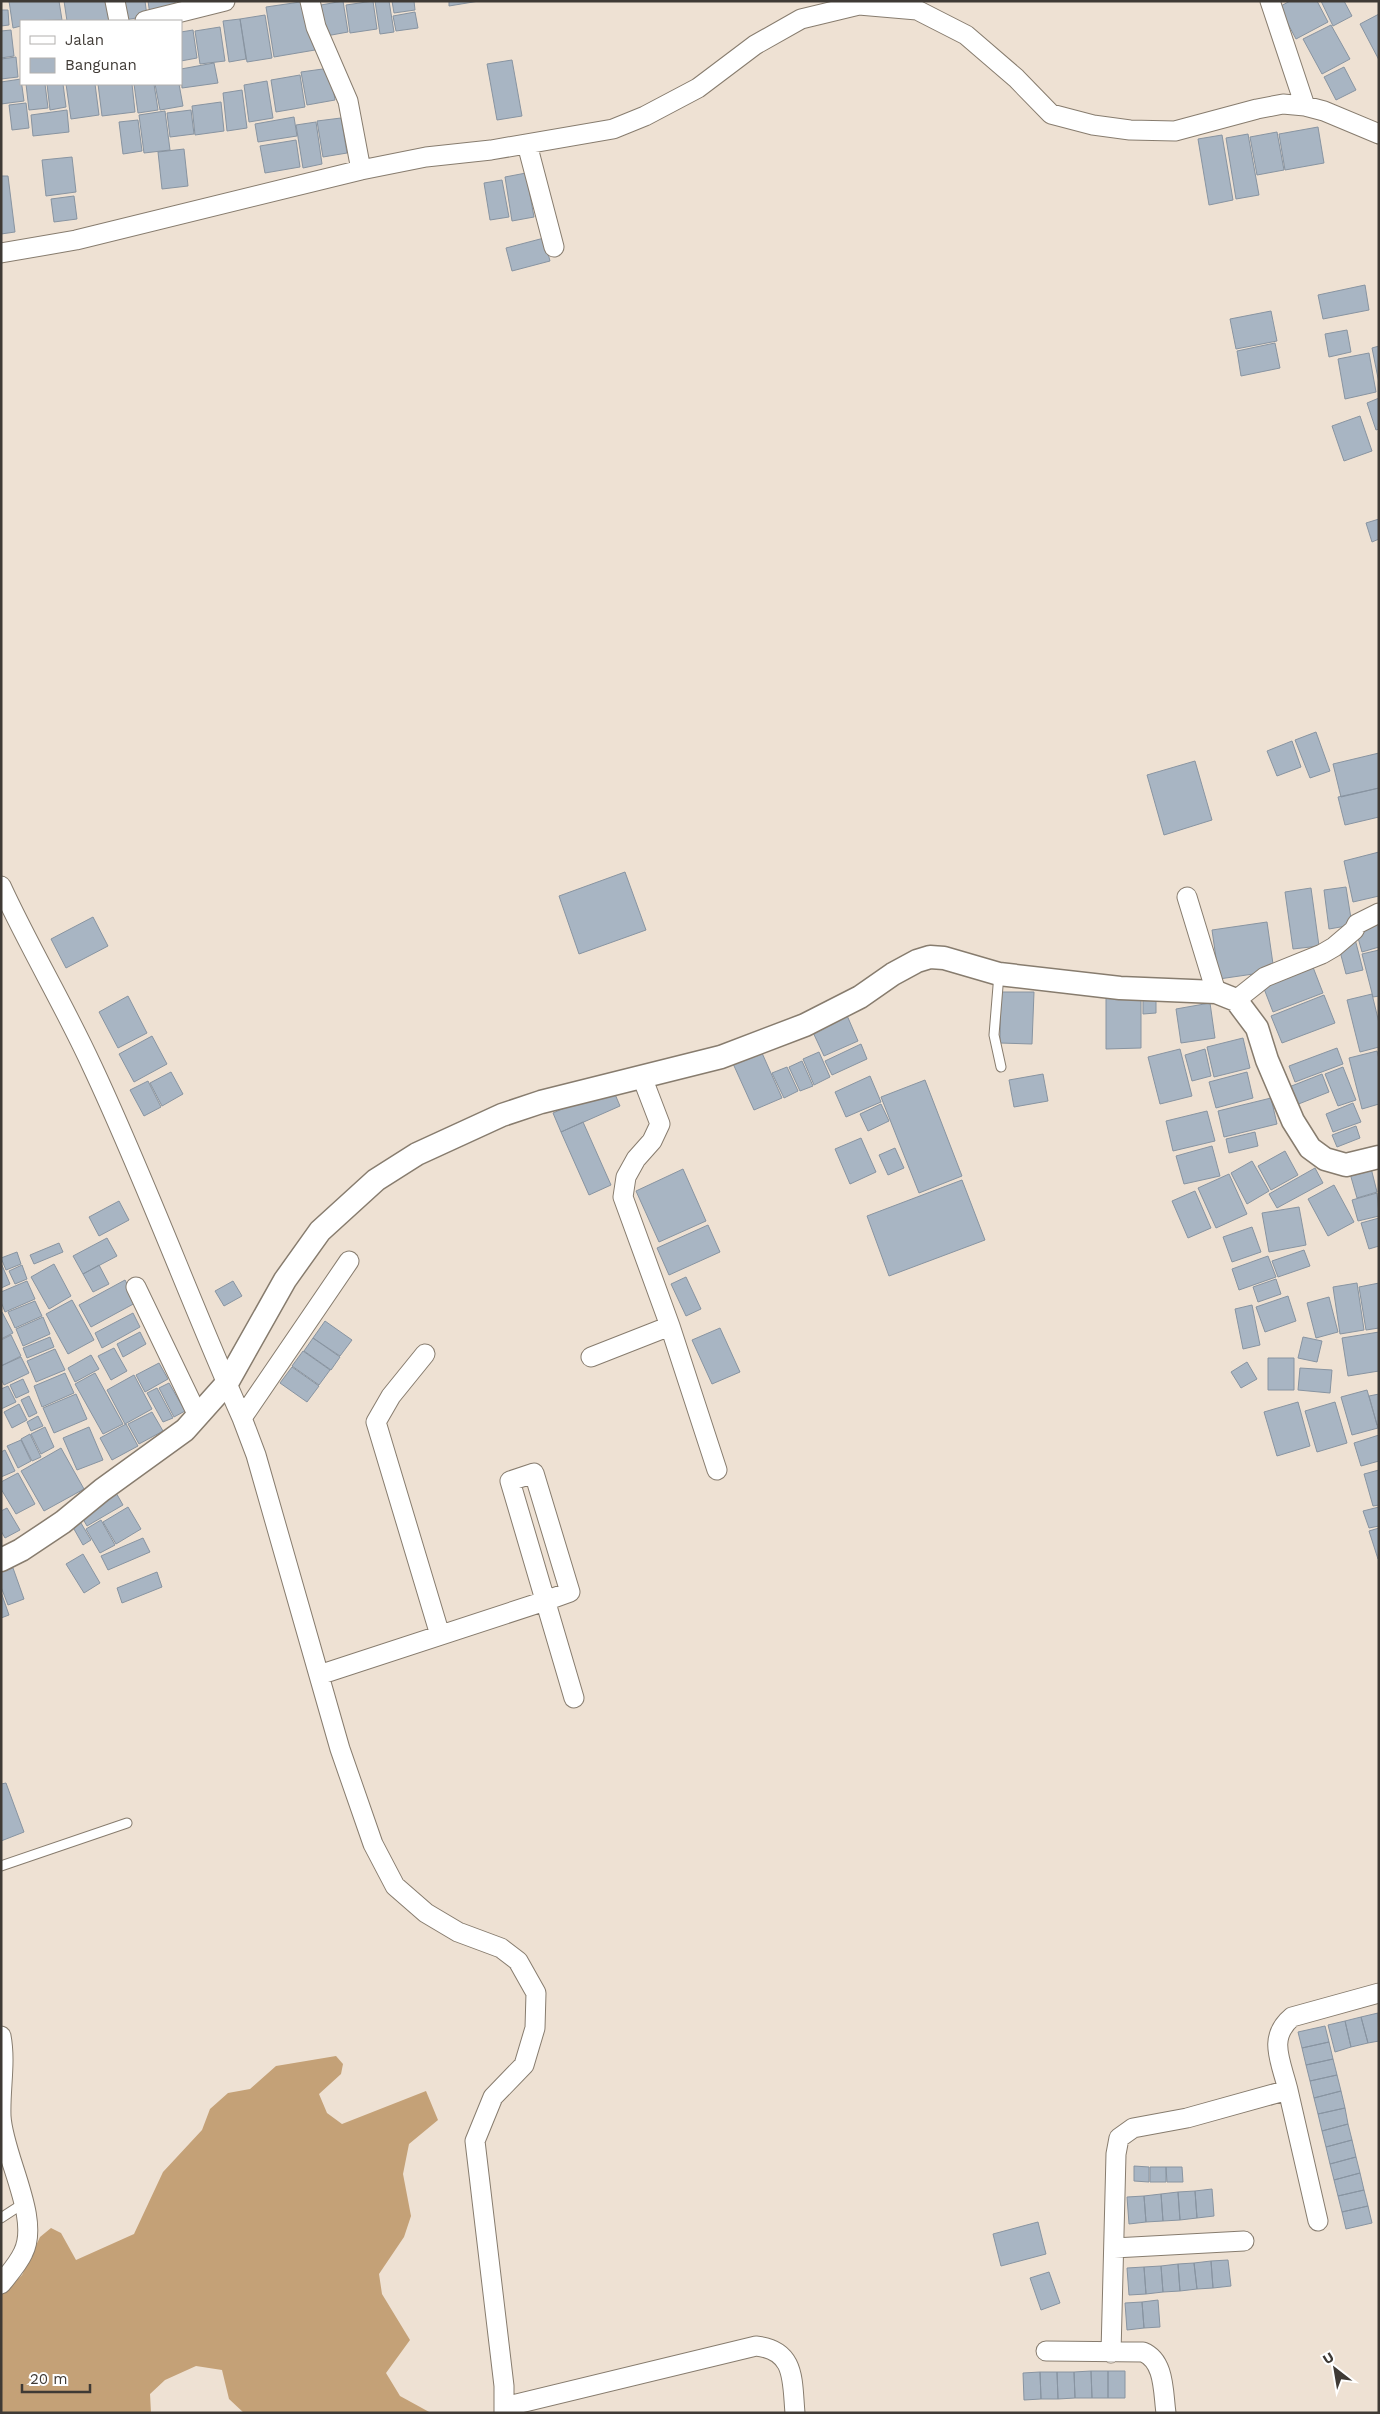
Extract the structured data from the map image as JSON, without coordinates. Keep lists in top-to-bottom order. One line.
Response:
{"legend":["Jalan","Bangunan"],"scale_bar":"20 m","north":"top left"}
